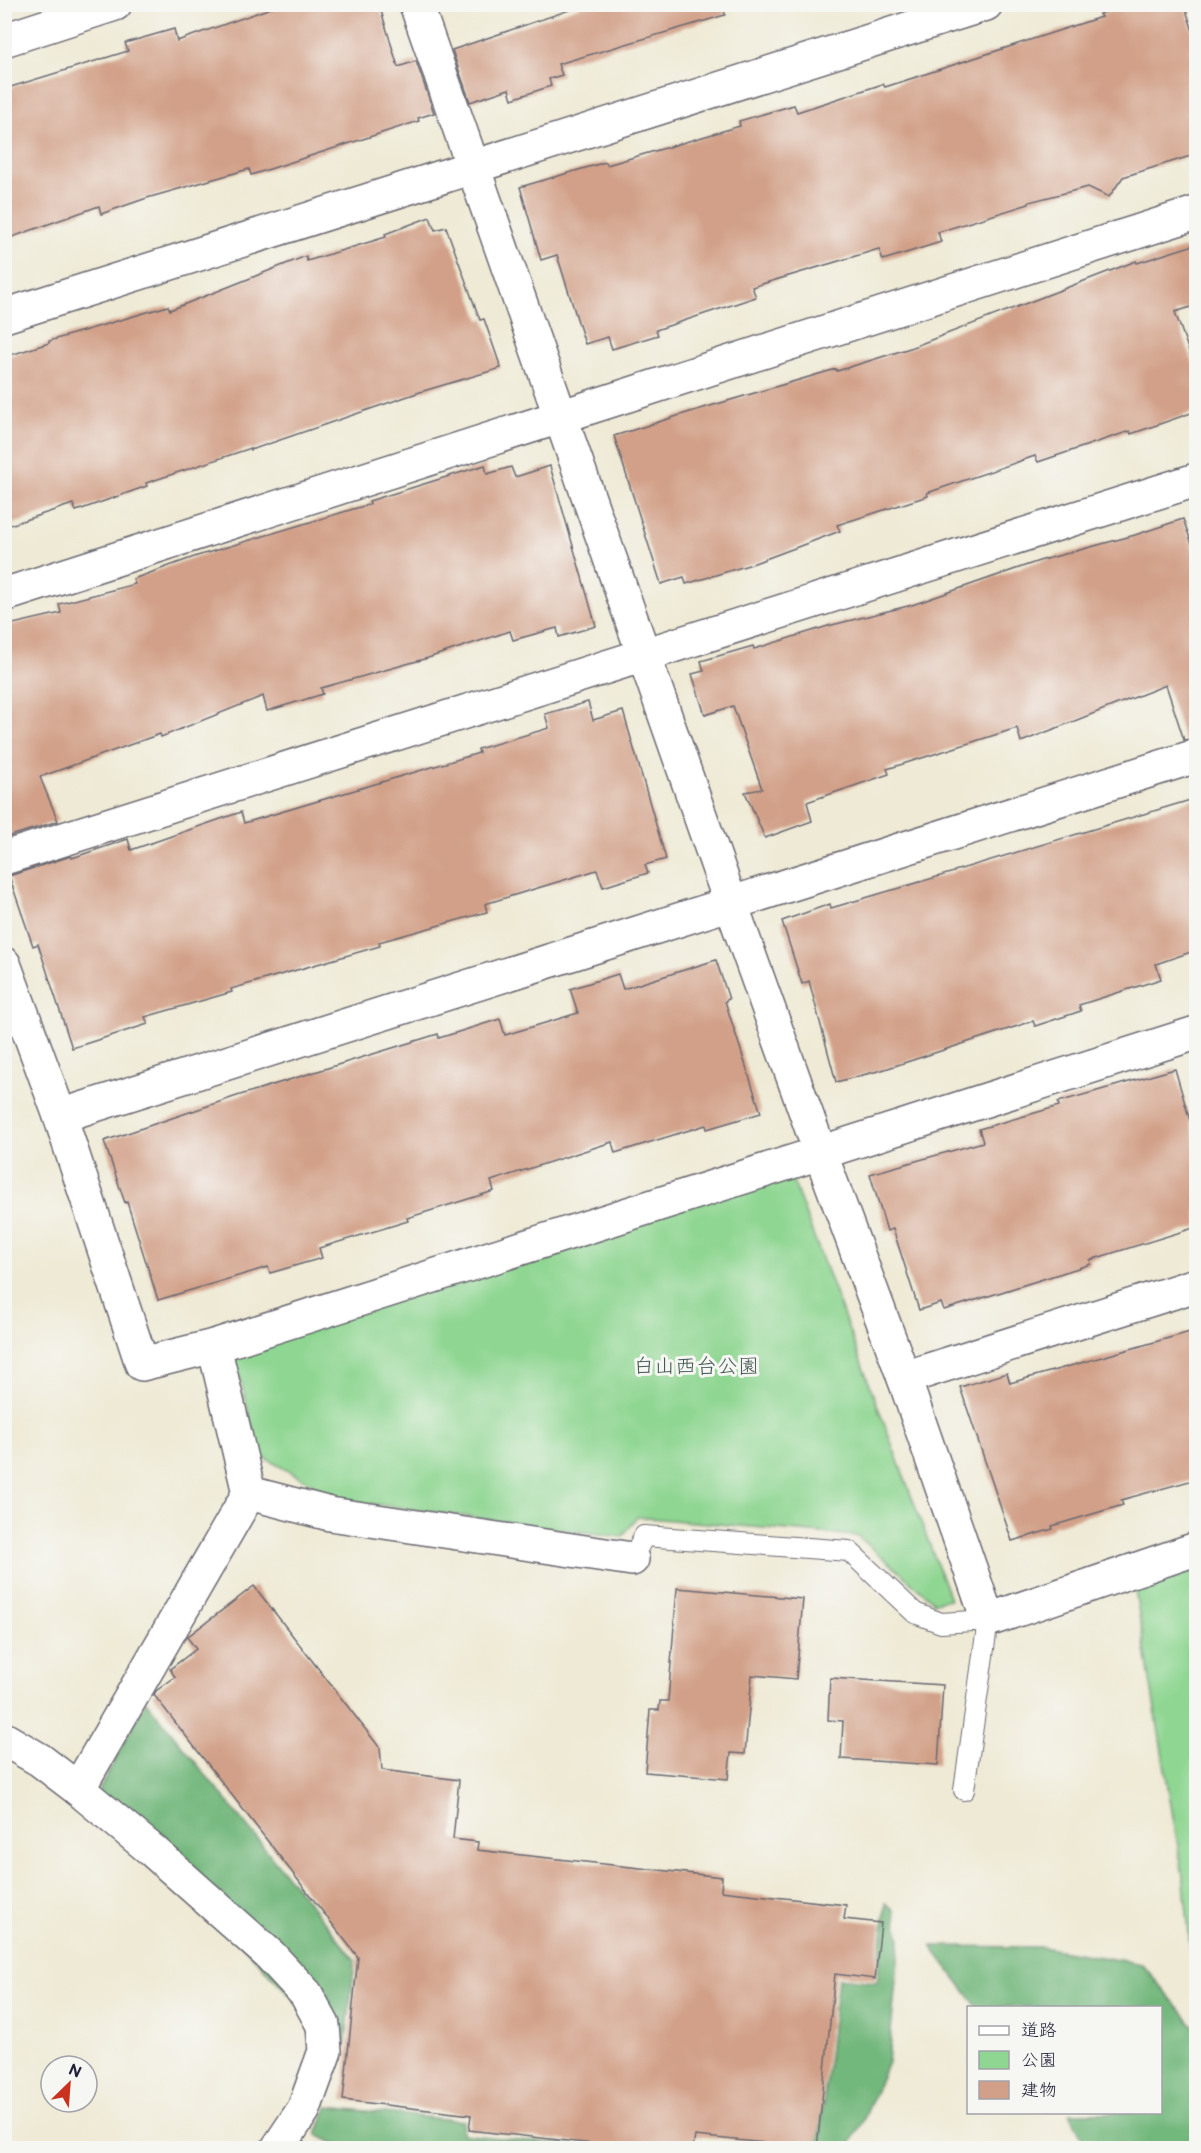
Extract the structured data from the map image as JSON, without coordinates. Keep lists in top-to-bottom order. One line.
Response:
{"parks":["白山西台公園"],"legend":["道路","公園","建物"],"north":"top right"}
